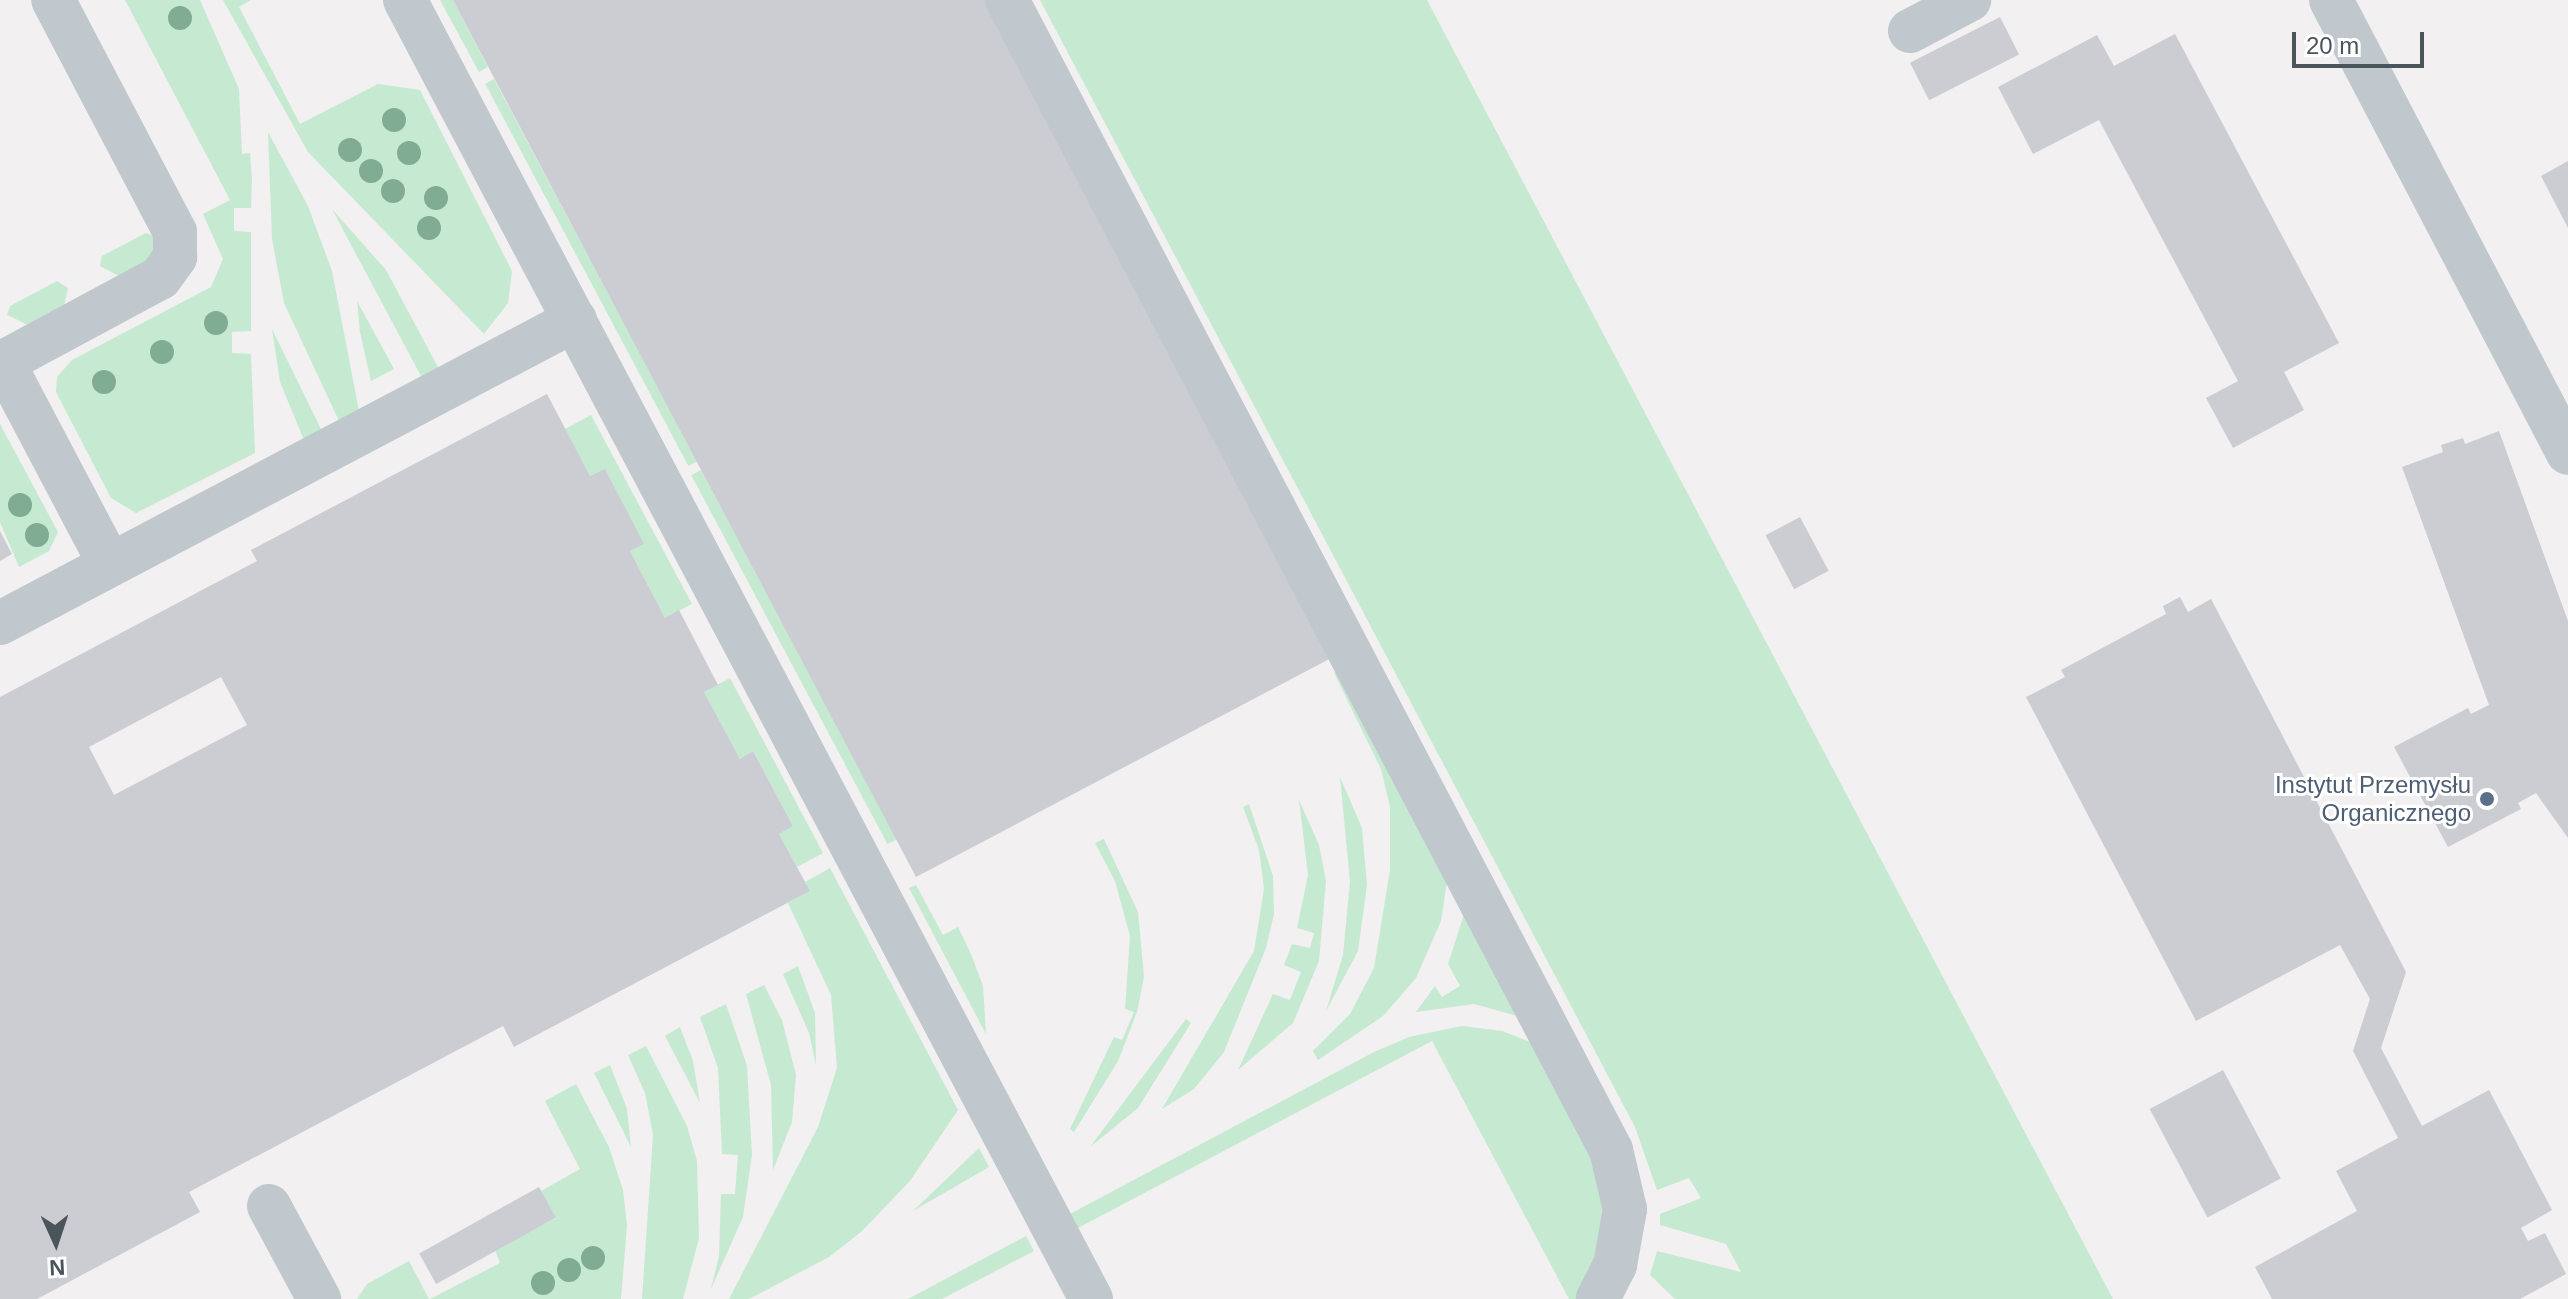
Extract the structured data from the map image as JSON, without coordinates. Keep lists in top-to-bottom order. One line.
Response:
{"places":["Instytut Przemysłu Organicznego"],"scale_bar":"20 m","north":"bottom"}
